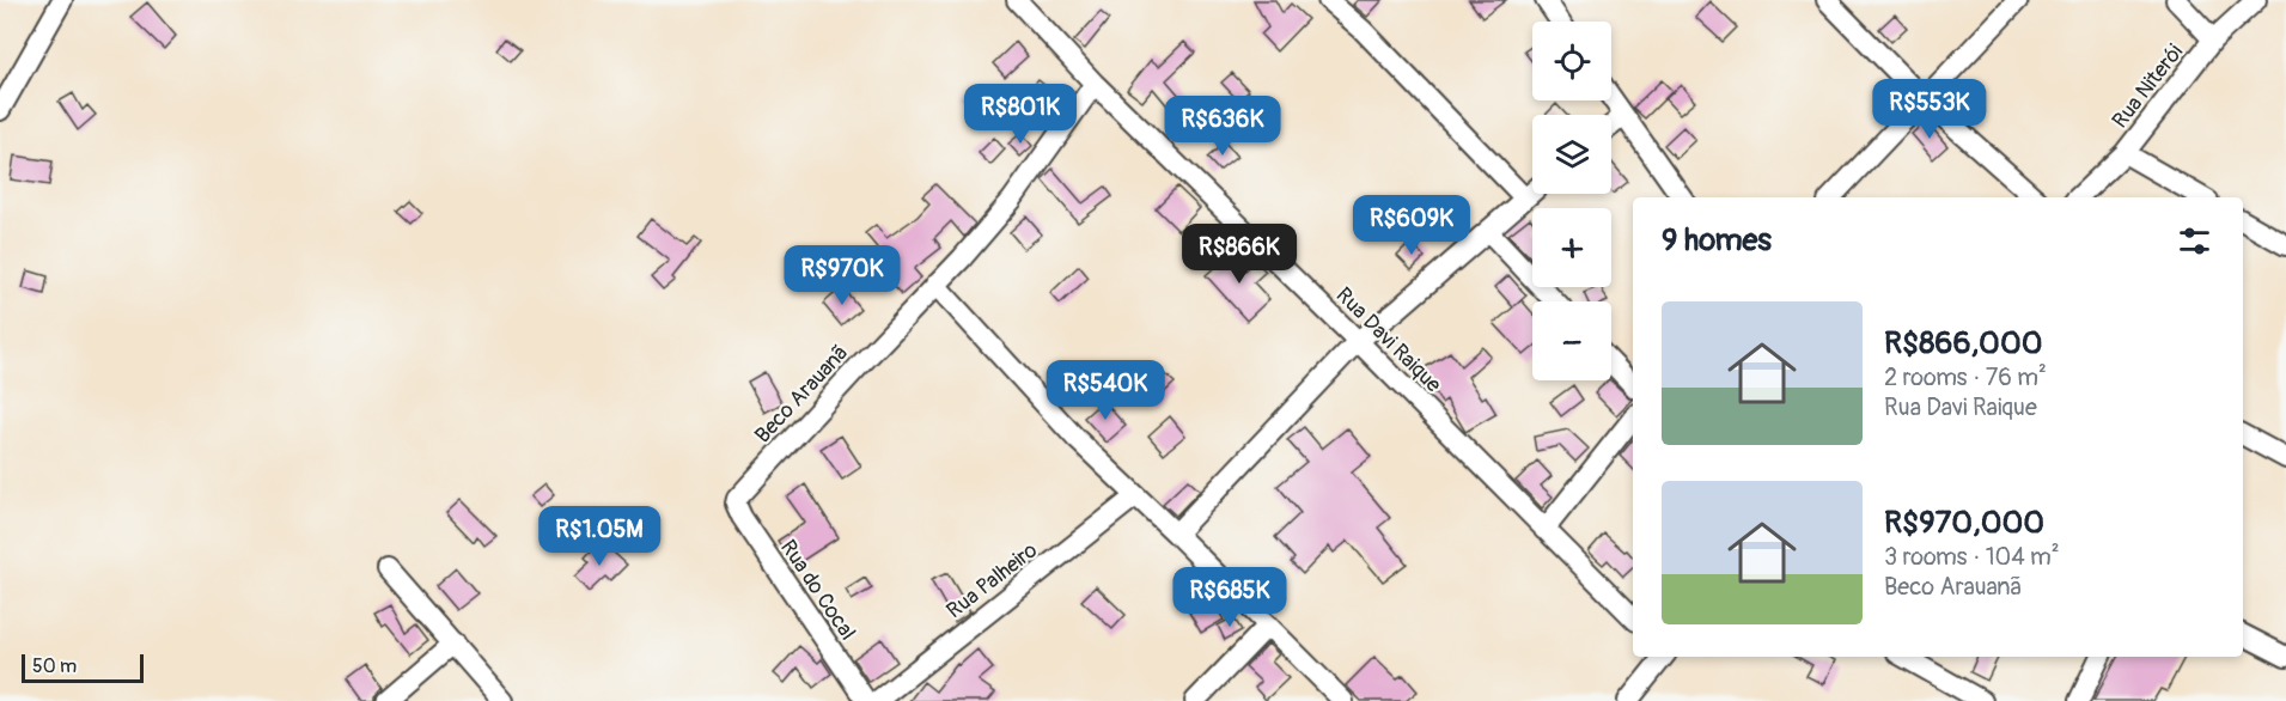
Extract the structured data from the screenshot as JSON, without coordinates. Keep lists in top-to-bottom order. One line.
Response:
{"streets":{"street":["Rua Niterói","Rua Davi Raique","Beco Arauanã","Rua Palheiro","Rua do Cocal"]},"crossings":[["Rua Davi Raique","Beco Arauanã"],["Beco Arauanã","Rua do Cocal"]],"scale_bar":"50 m","page":{"map_buttons":["+","−"],"price":["R$553K","R$801K","R$636K","R$609K","R$866K","R$970K","R$540K","R$1.05M","R$685K"],"heading":"9 homes","list":[{"name":"R$866,000","note":"2 rooms · 76 m² · Rua Davi Raique"},{"name":"R$970,000","note":"3 rooms · 104 m² · Beco Arauanã"}],"scale":"50 m"}}
